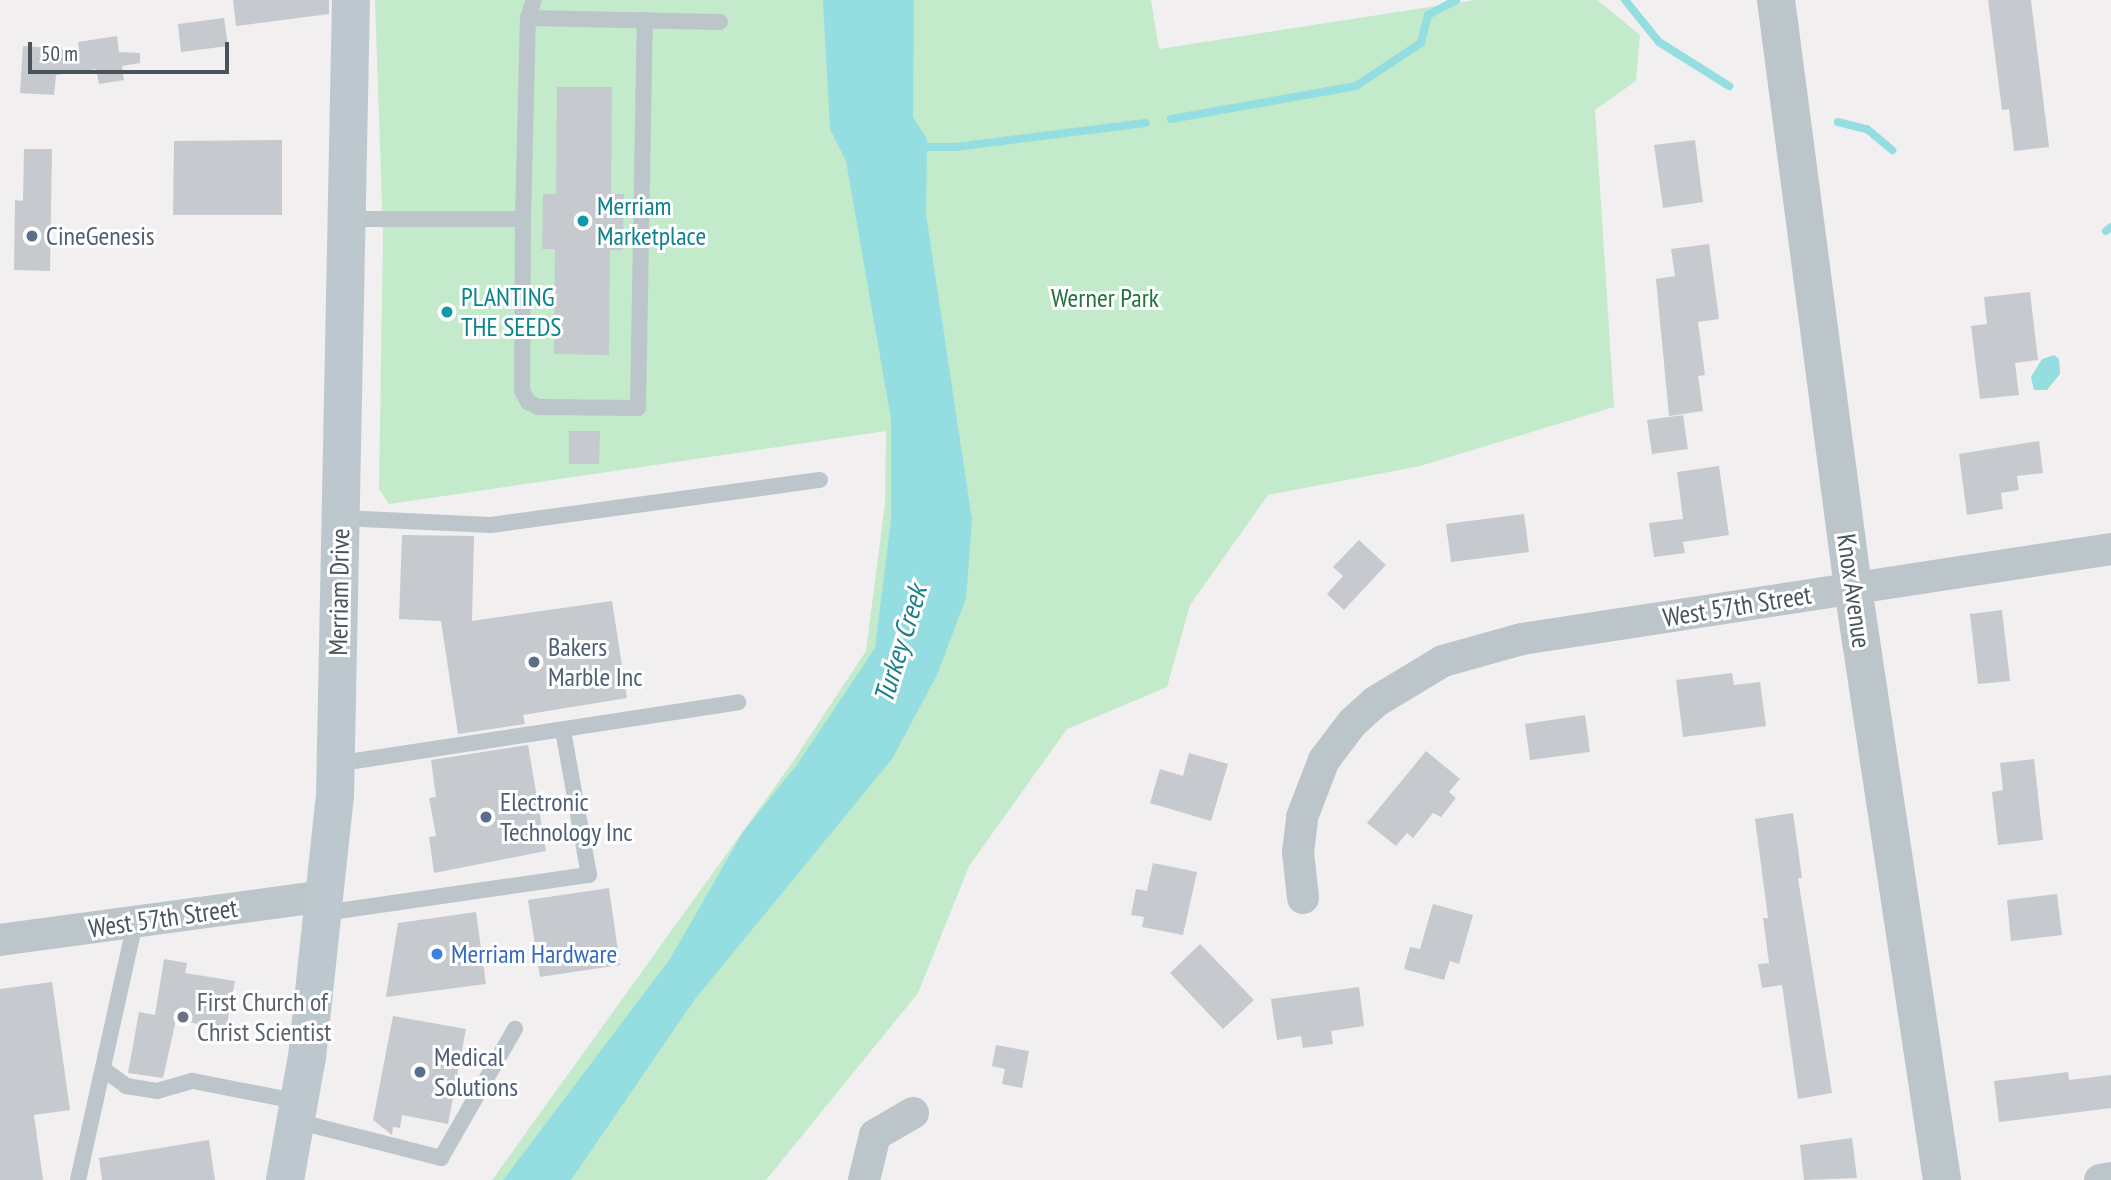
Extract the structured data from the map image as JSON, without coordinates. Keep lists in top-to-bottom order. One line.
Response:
{"streets":{"main road":["Merriam Drive"],"street":["Knox Avenue","West 57th Street"]},"crossings":[["Knox Avenue","West 57th Street"],["Merriam Drive","West 57th Street"]],"water":["Turkey Creek"],"parks":["Werner Park"],"places":["Merriam Marketplace","CineGenesis","PLANTING THE SEEDS","Bakers Marble Inc","Electronic Technology Inc","Merriam Hardware","First Church of Christ Scientist","Medical Solutions"],"scale_bar":"50 m"}
